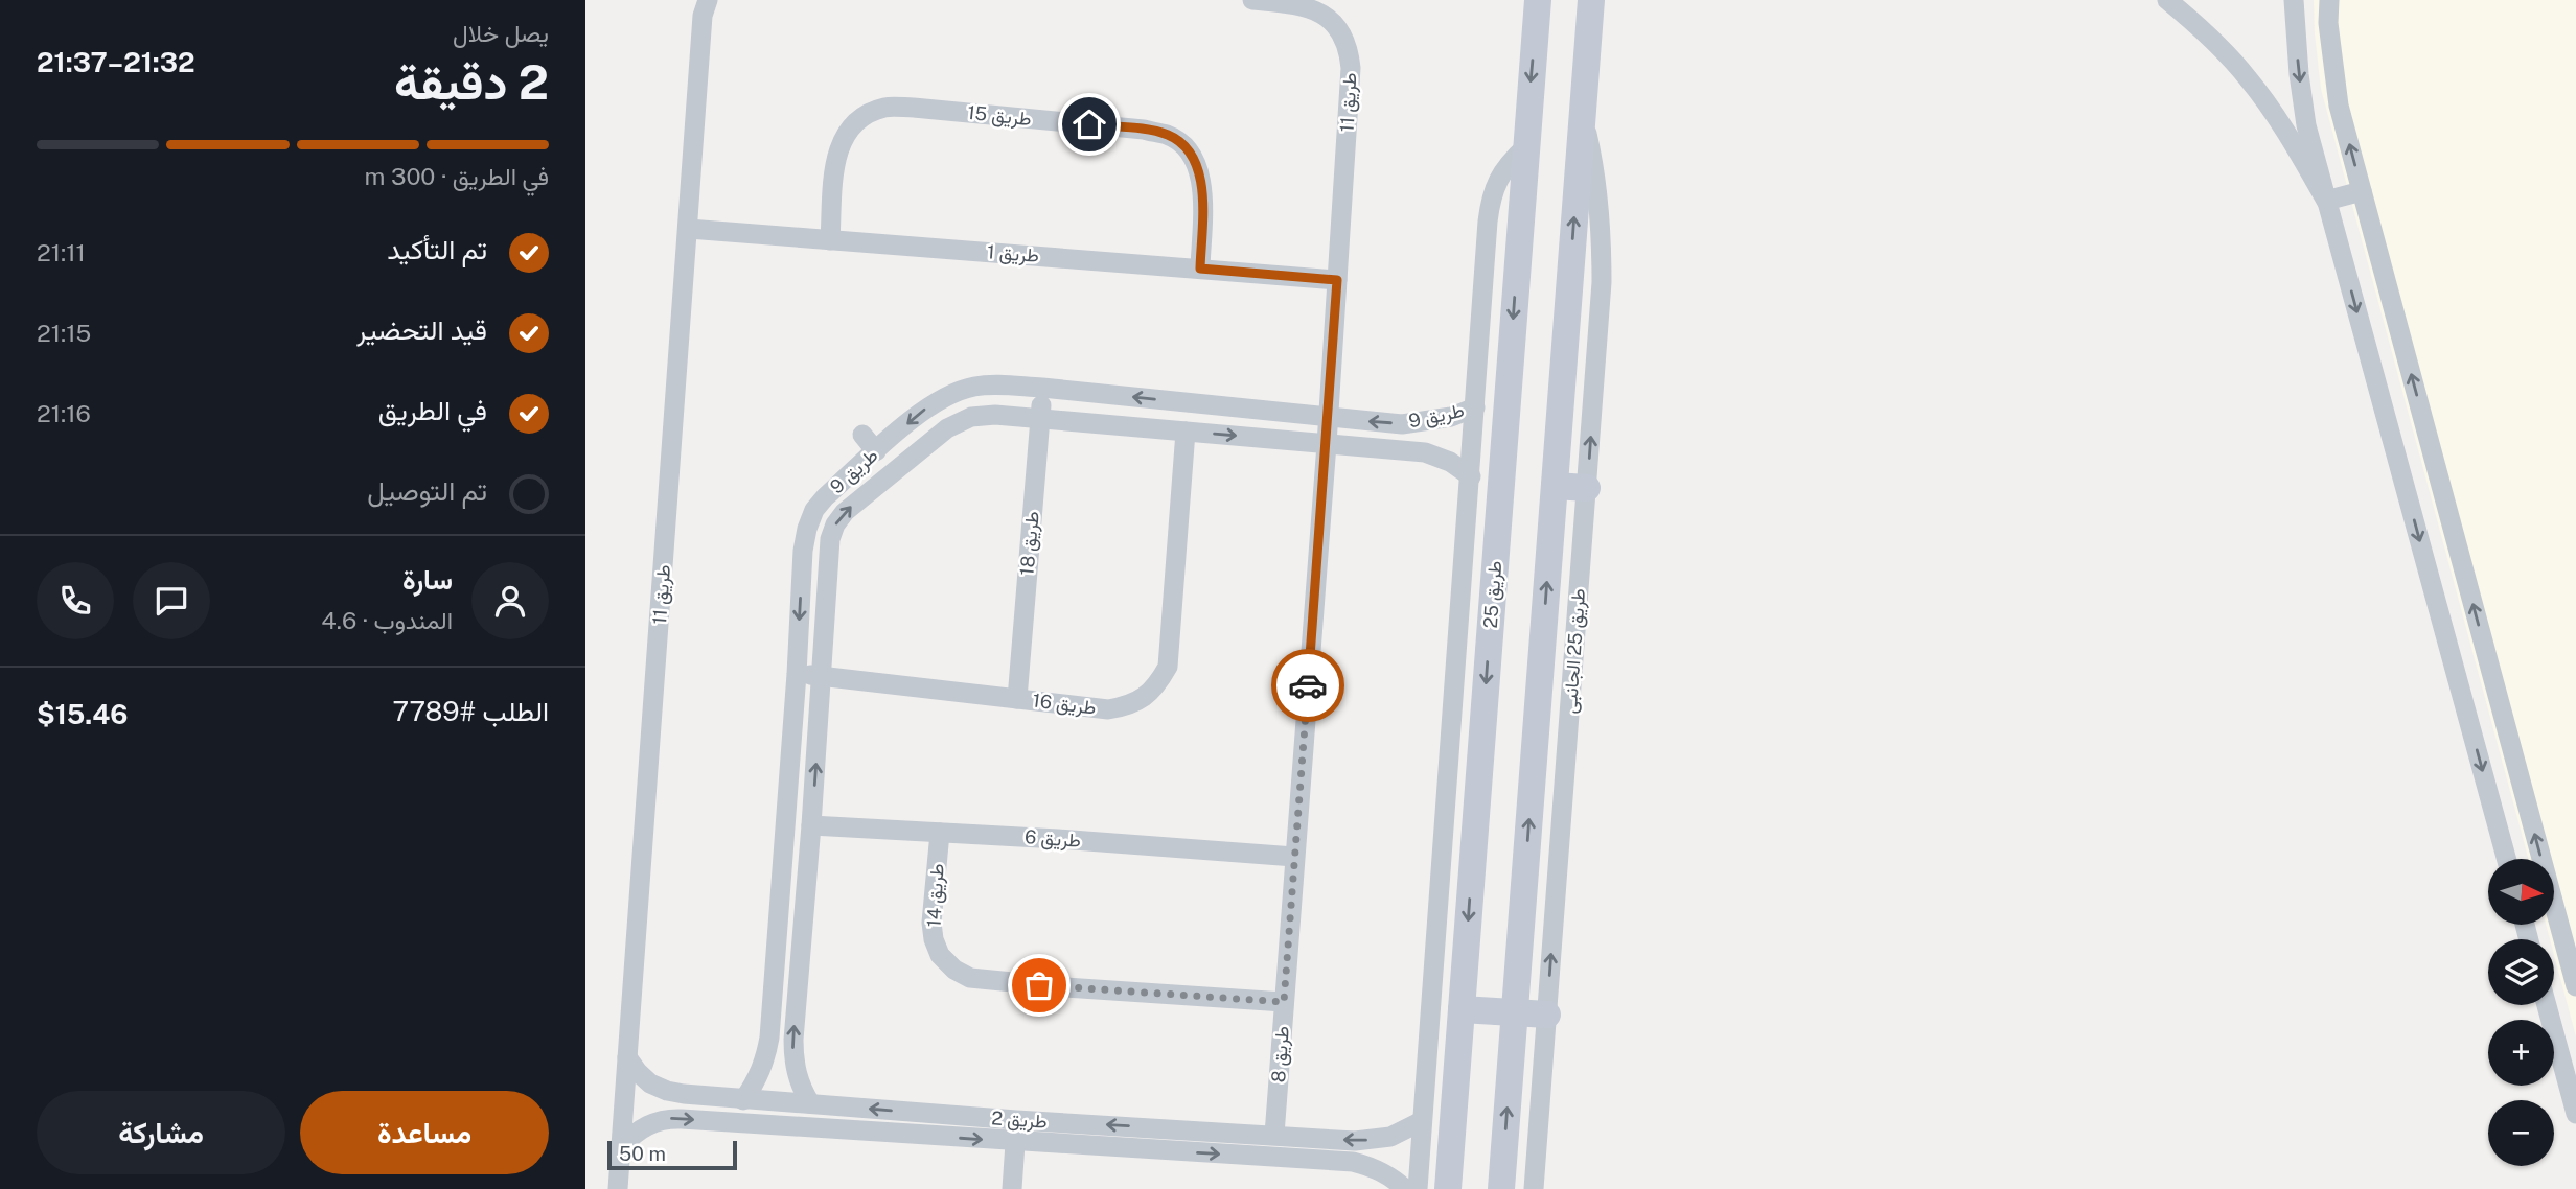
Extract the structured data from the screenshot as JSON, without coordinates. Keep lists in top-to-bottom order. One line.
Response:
{"streets":{"street":["طريق 11","طريق 15","طريق 1","طريق 9","طريق 18","طريق 25","طريق 25 الجانبى","طريق 16","طريق 6","طريق 14","طريق 8","طريق 2"]},"crossings":[["طريق 11","طريق 1"],["طريق 11","طريق 8"],["طريق 11","طريق 2"],["طريق 15","طريق 1"],["طريق 1","طريق 8"],["طريق 9","طريق 18"],["طريق 9","طريق 16"],["طريق 9","طريق 6"],["طريق 9","طريق 8"],["طريق 9","طريق 2"],["طريق 18","طريق 16"],["طريق 6","طريق 14"],["طريق 6","طريق 8"],["طريق 14","طريق 8"],["طريق 8","طريق 2"]],"scale_bar":"50 m","north":"right","page":{"heading":["2 دقيقة","يصل خلال","21:32–21:37"],"panel":["سارة","المندوب · 4.6","الطلب #7789","$15.46"],"bar":"في الطريق · 300 m","list":[["تم التأكيد","21:11"],["قيد التحضير","21:15"],["في الطريق","21:16"],"تم التوصيل"],"map_buttons":["+","−"],"buttons":["مساعدة","مشاركة"],"scale":"50 m"}}
